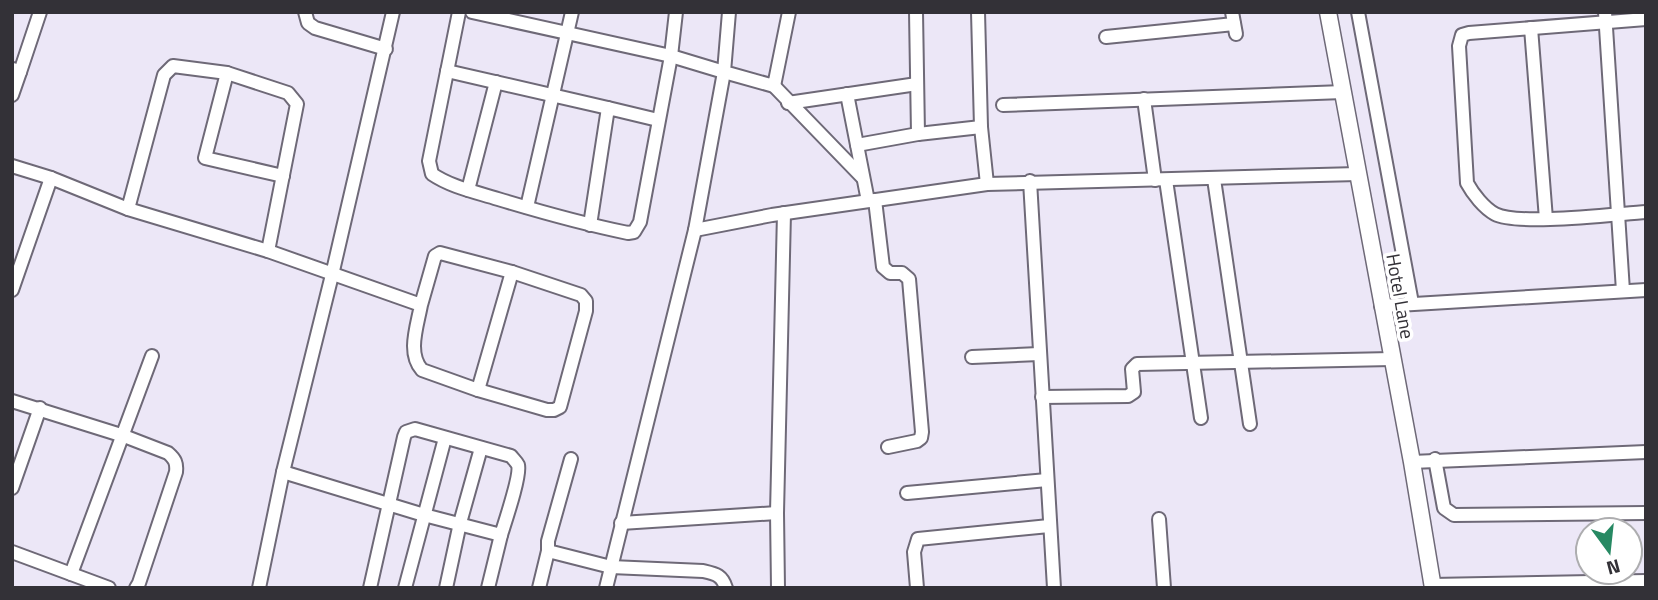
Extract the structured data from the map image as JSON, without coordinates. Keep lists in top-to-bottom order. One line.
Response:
{"streets":{"street":["Hotel Lane"]},"north":"bottom"}
